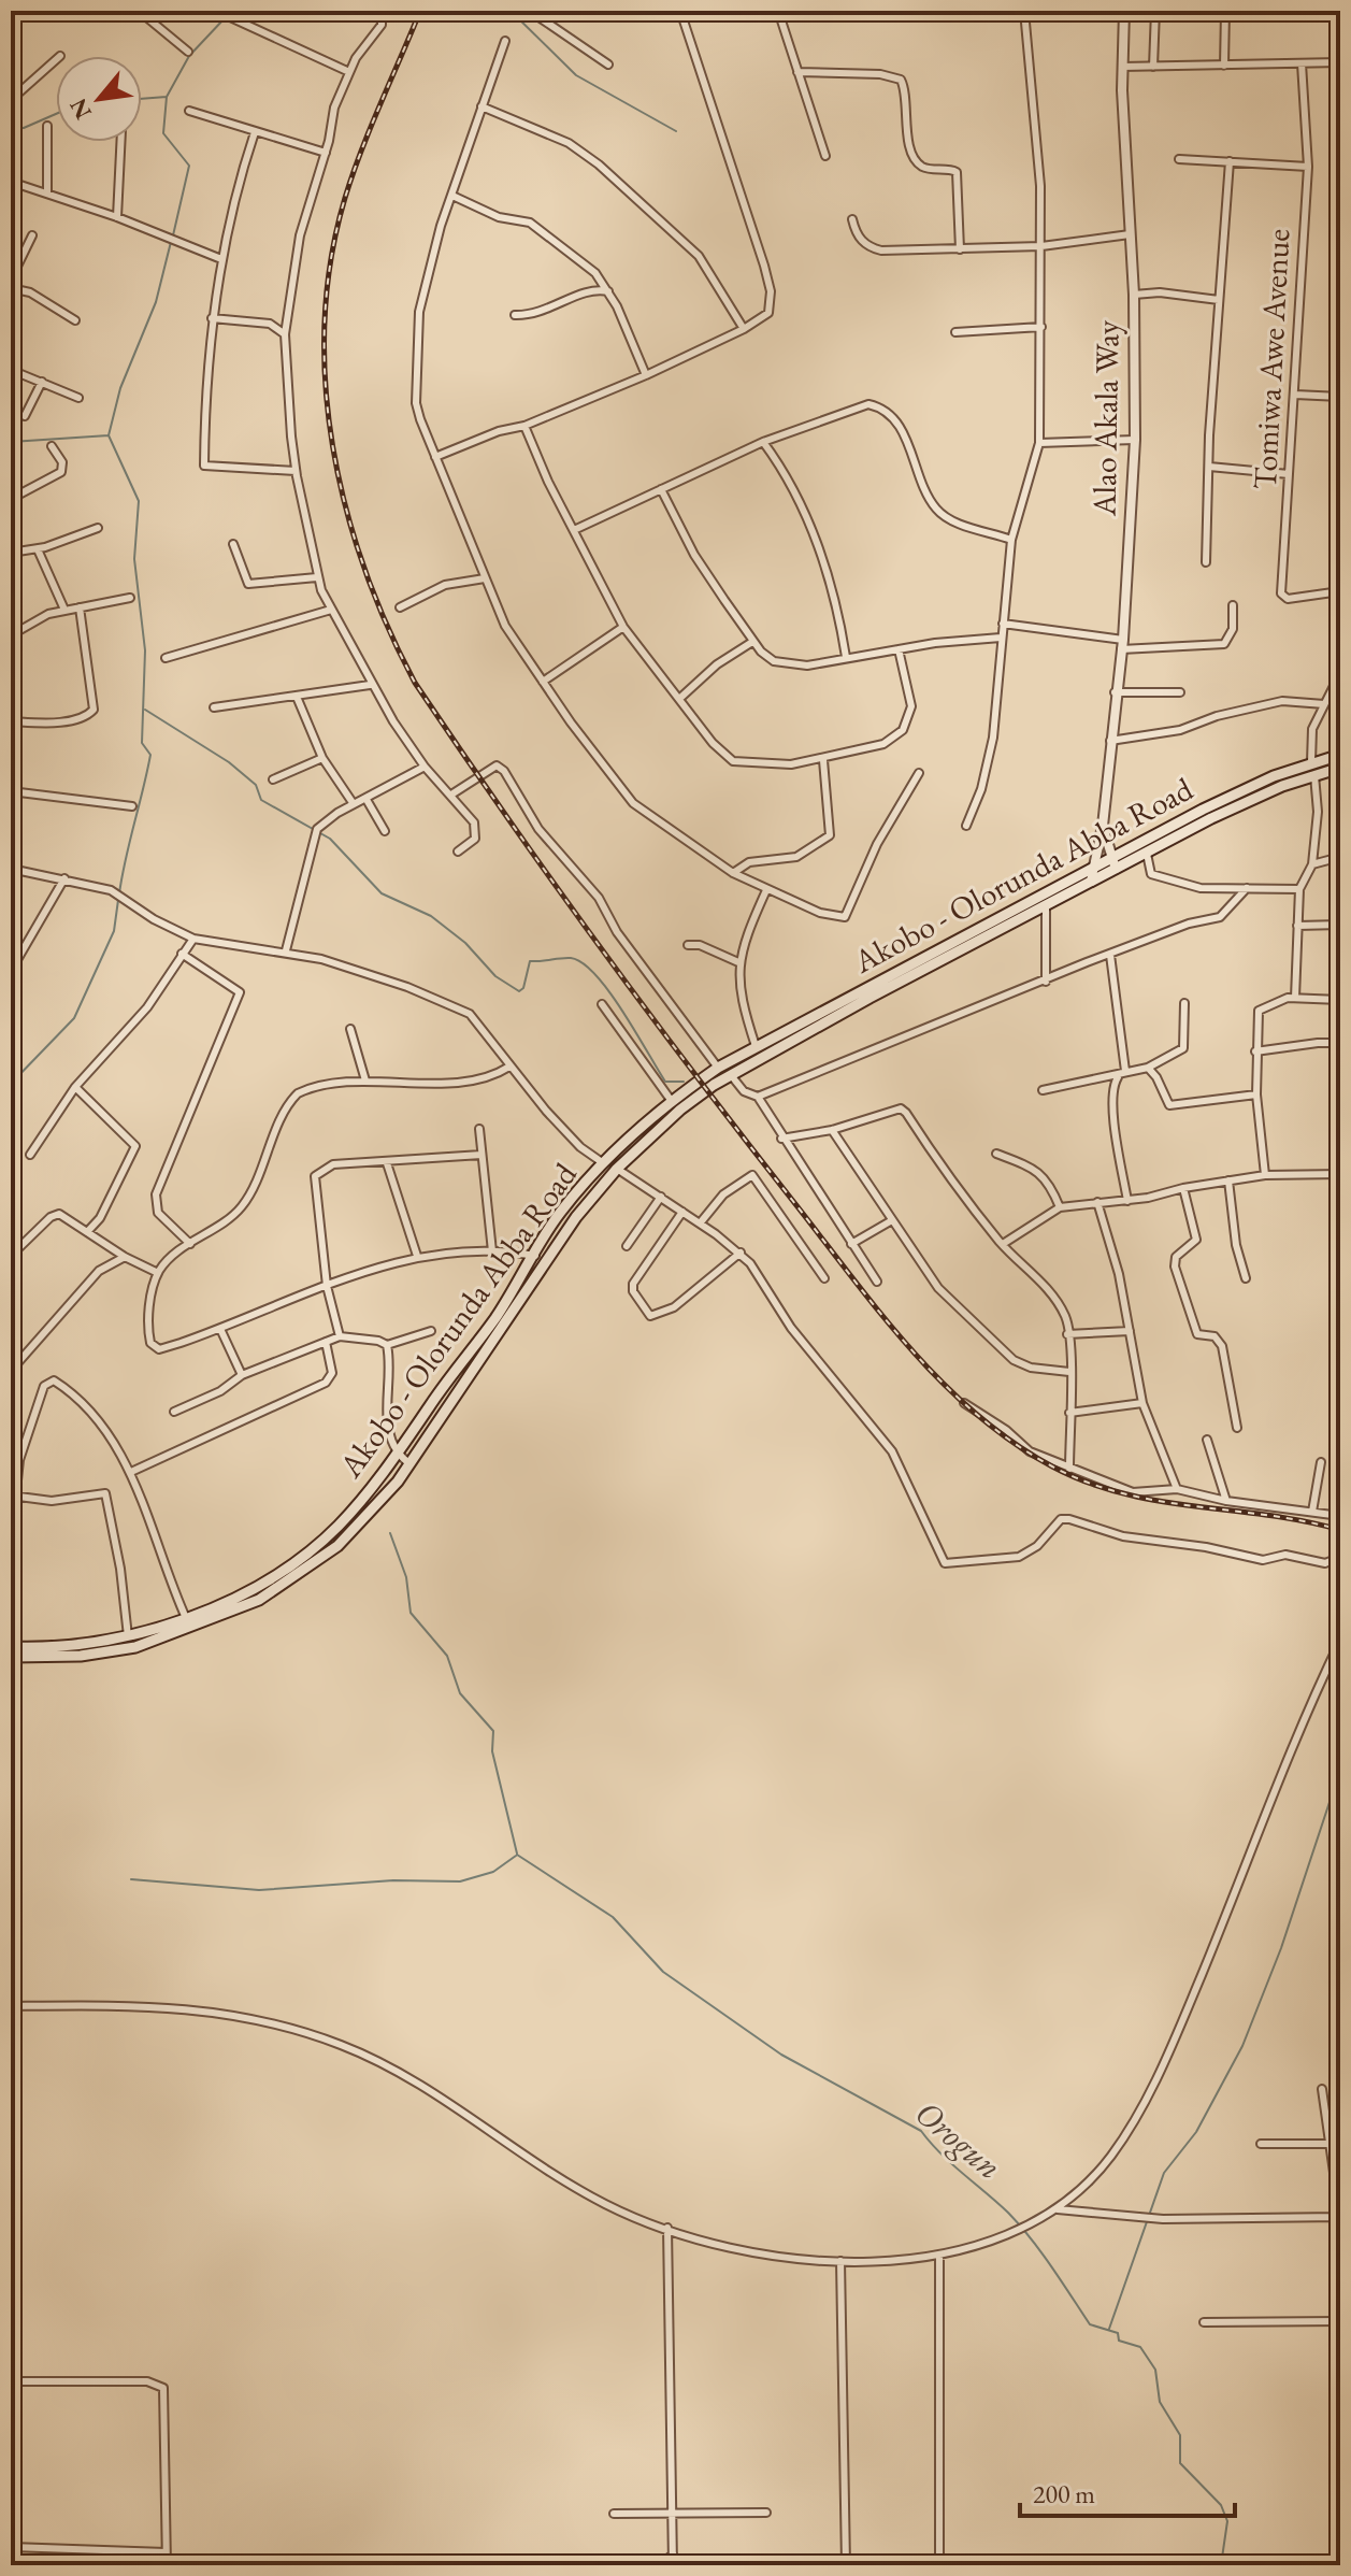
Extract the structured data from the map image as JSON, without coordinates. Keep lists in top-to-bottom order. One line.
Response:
{"streets":{"main road":["Akobo - Olorunda Abba Road"],"street":["Tomiwa Awe Avenue","Alao Akala Way"]},"crossings":[["Alao Akala Way","Akobo - Olorunda Abba Road"]],"water":["Orogun"],"scale_bar":"200 m","north":"bottom left"}
